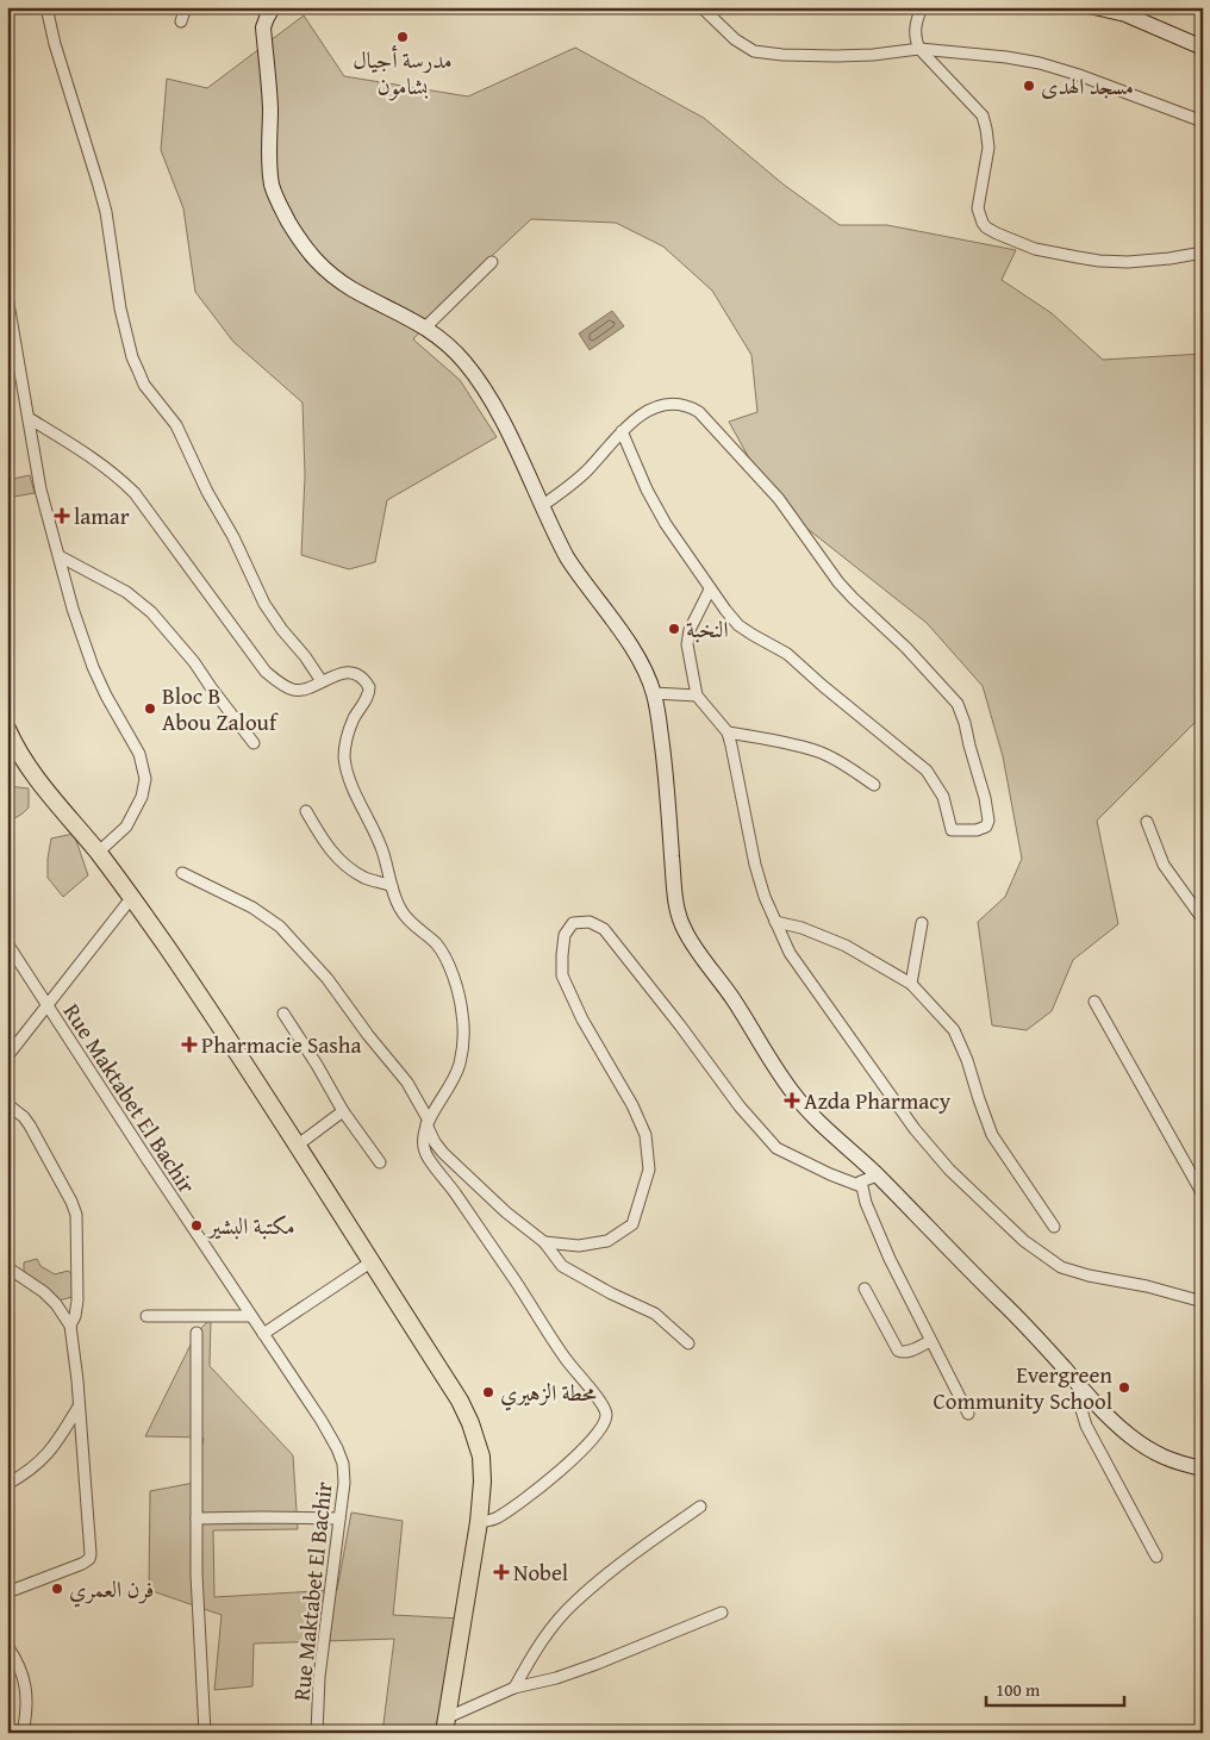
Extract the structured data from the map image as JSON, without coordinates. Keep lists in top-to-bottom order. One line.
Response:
{"streets":{"street":["Rue Maktabet El Bachir"]},"places":{"other":["مدرسة أجيال بشامون","مسجد الهدى","النخبة","Bloc B Abou Zalouf","مكتبة البشير","Evergreen Community School","محطة الزهيري","فرن العمري"],"health":["lamar","Pharmacie Sasha","Azda Pharmacy","Nobel"]},"scale_bar":"100 m"}
